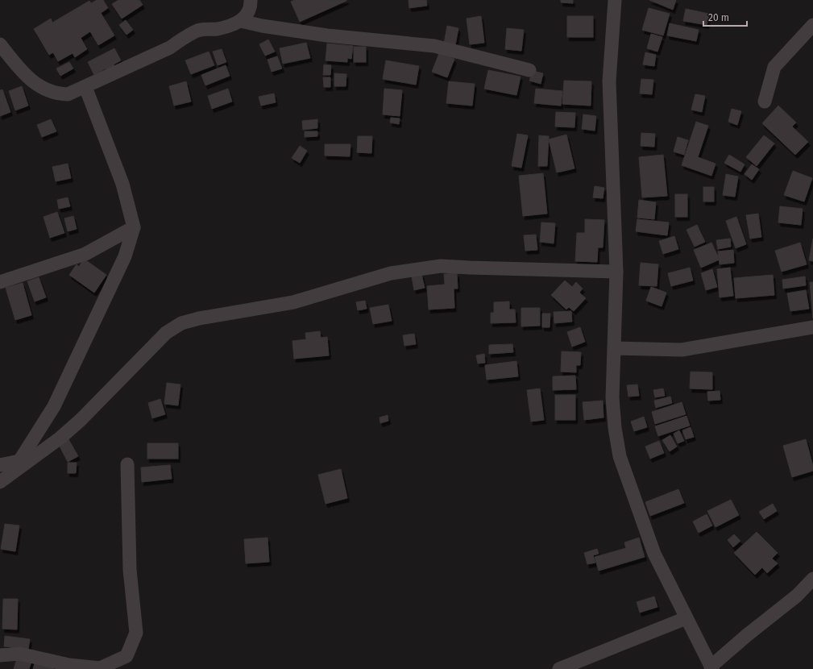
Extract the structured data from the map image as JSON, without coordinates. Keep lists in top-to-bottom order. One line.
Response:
{"scale_bar":"20 m"}
